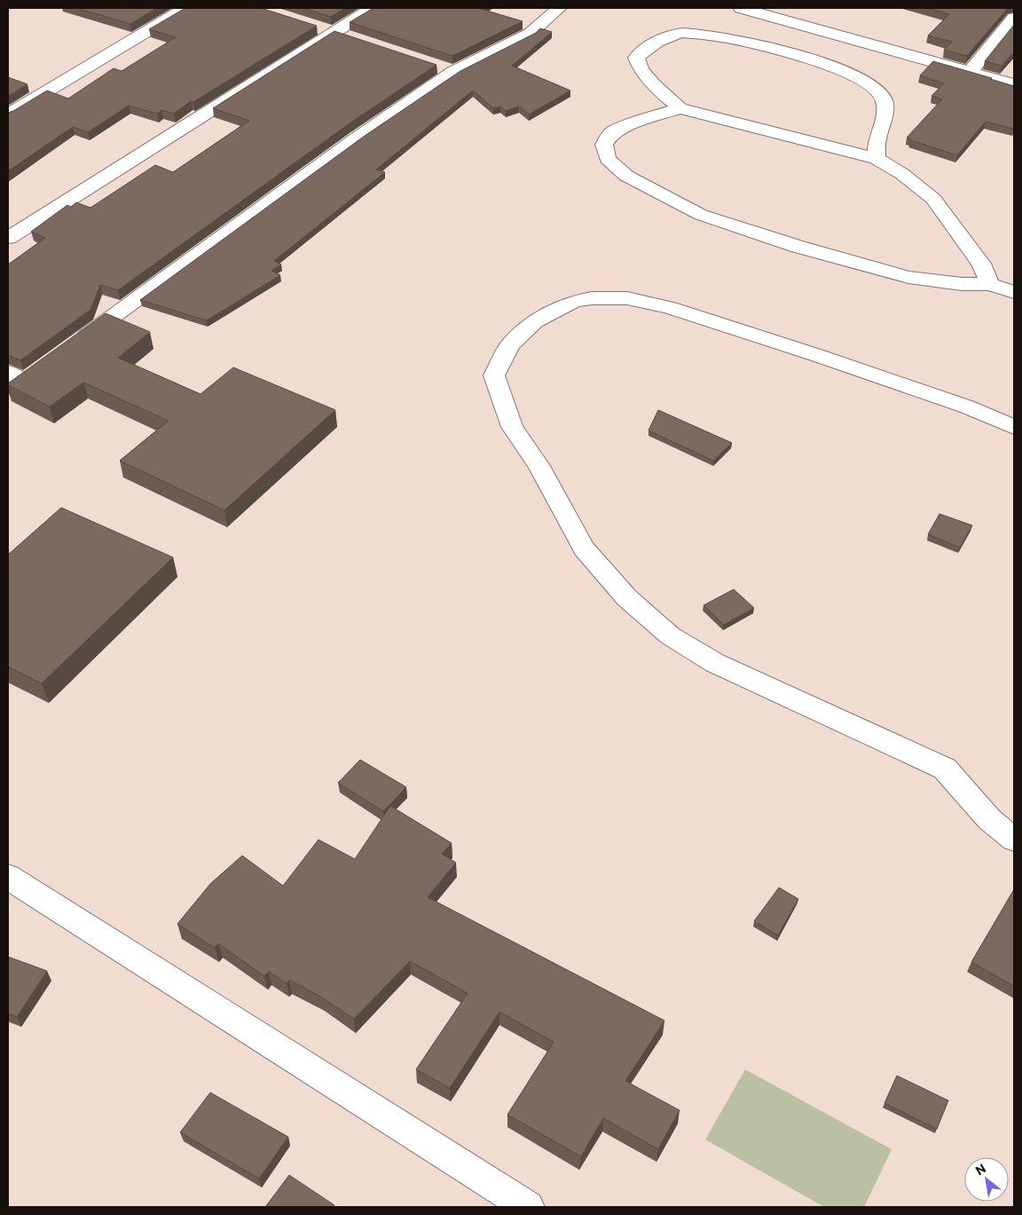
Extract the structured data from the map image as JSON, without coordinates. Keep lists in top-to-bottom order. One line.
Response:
{"north":"top left"}
